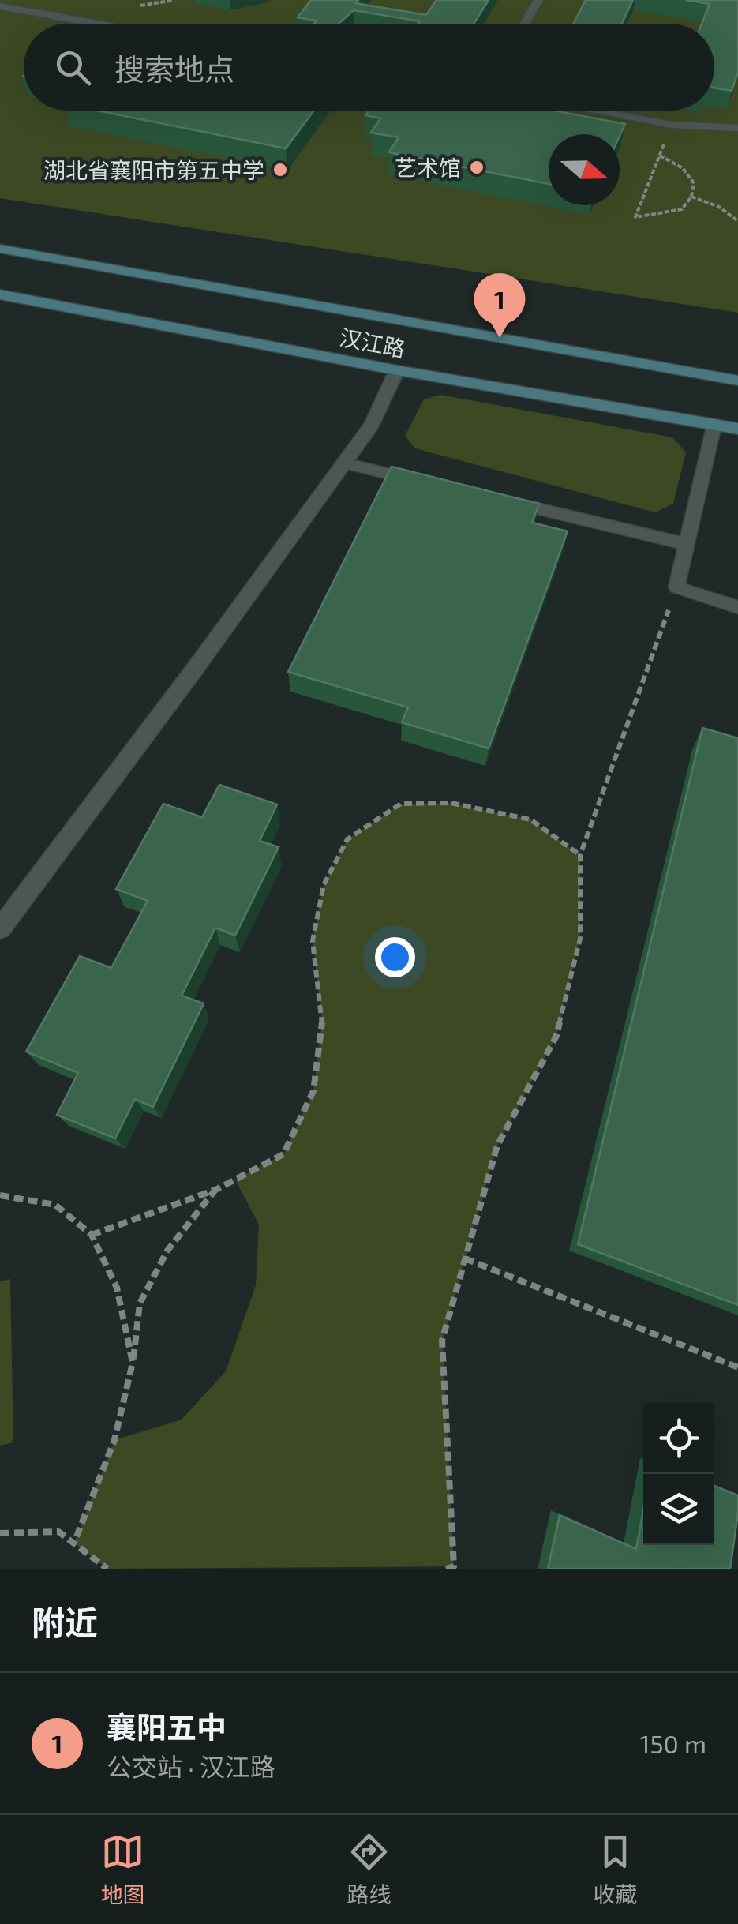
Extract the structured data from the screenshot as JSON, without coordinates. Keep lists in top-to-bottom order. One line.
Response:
{"streets":{"main road":["汉江路"]},"places":["艺术馆","湖北省襄阳市第五中学"],"north":"right","page":{"search":"搜索地点","pins":"1","heading":"附近","list":[{"mark":"1","name":"襄阳五中","note":"公交站 · 汉江路","value":"150 m"}],"nav":["地图","路线","收藏"]}}
